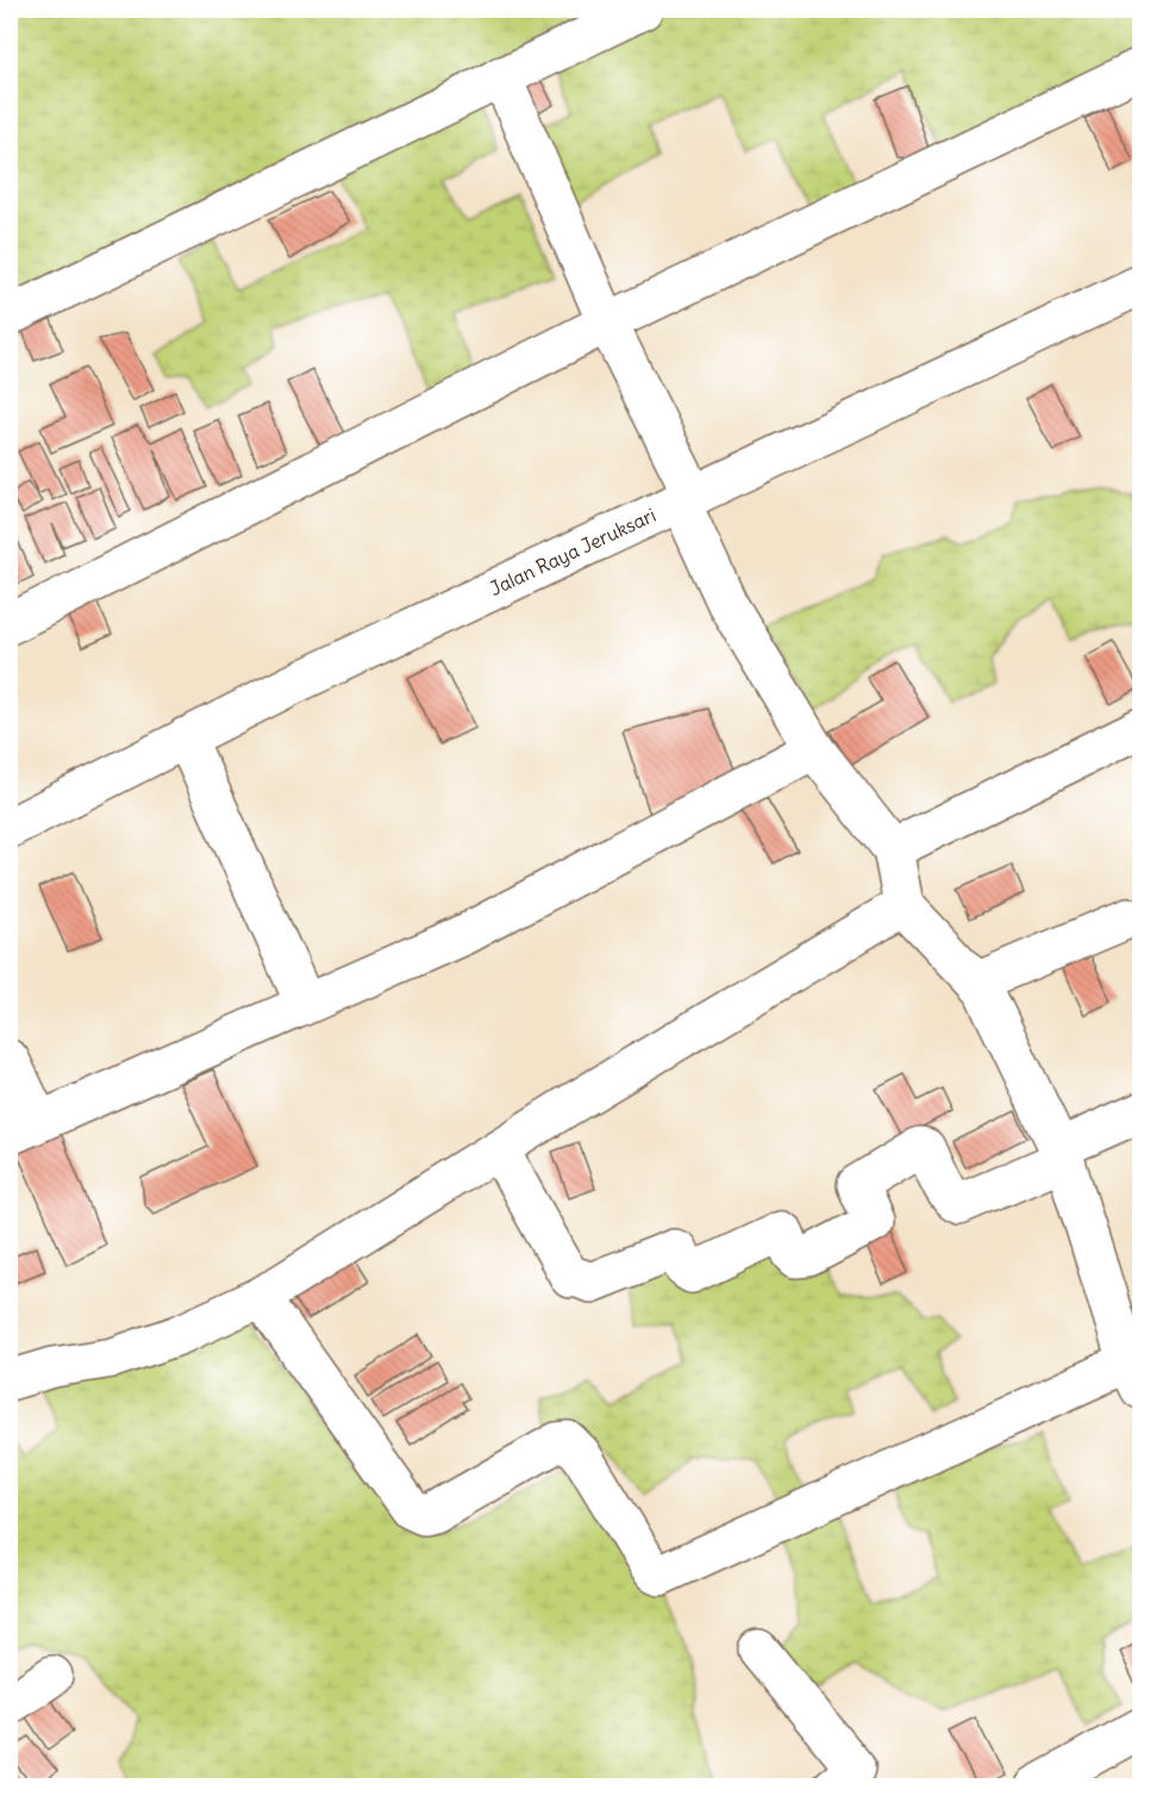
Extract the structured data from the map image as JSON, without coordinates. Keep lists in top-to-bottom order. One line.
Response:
{"streets":{"street":["Jalan Raya Jeruksari"]}}
